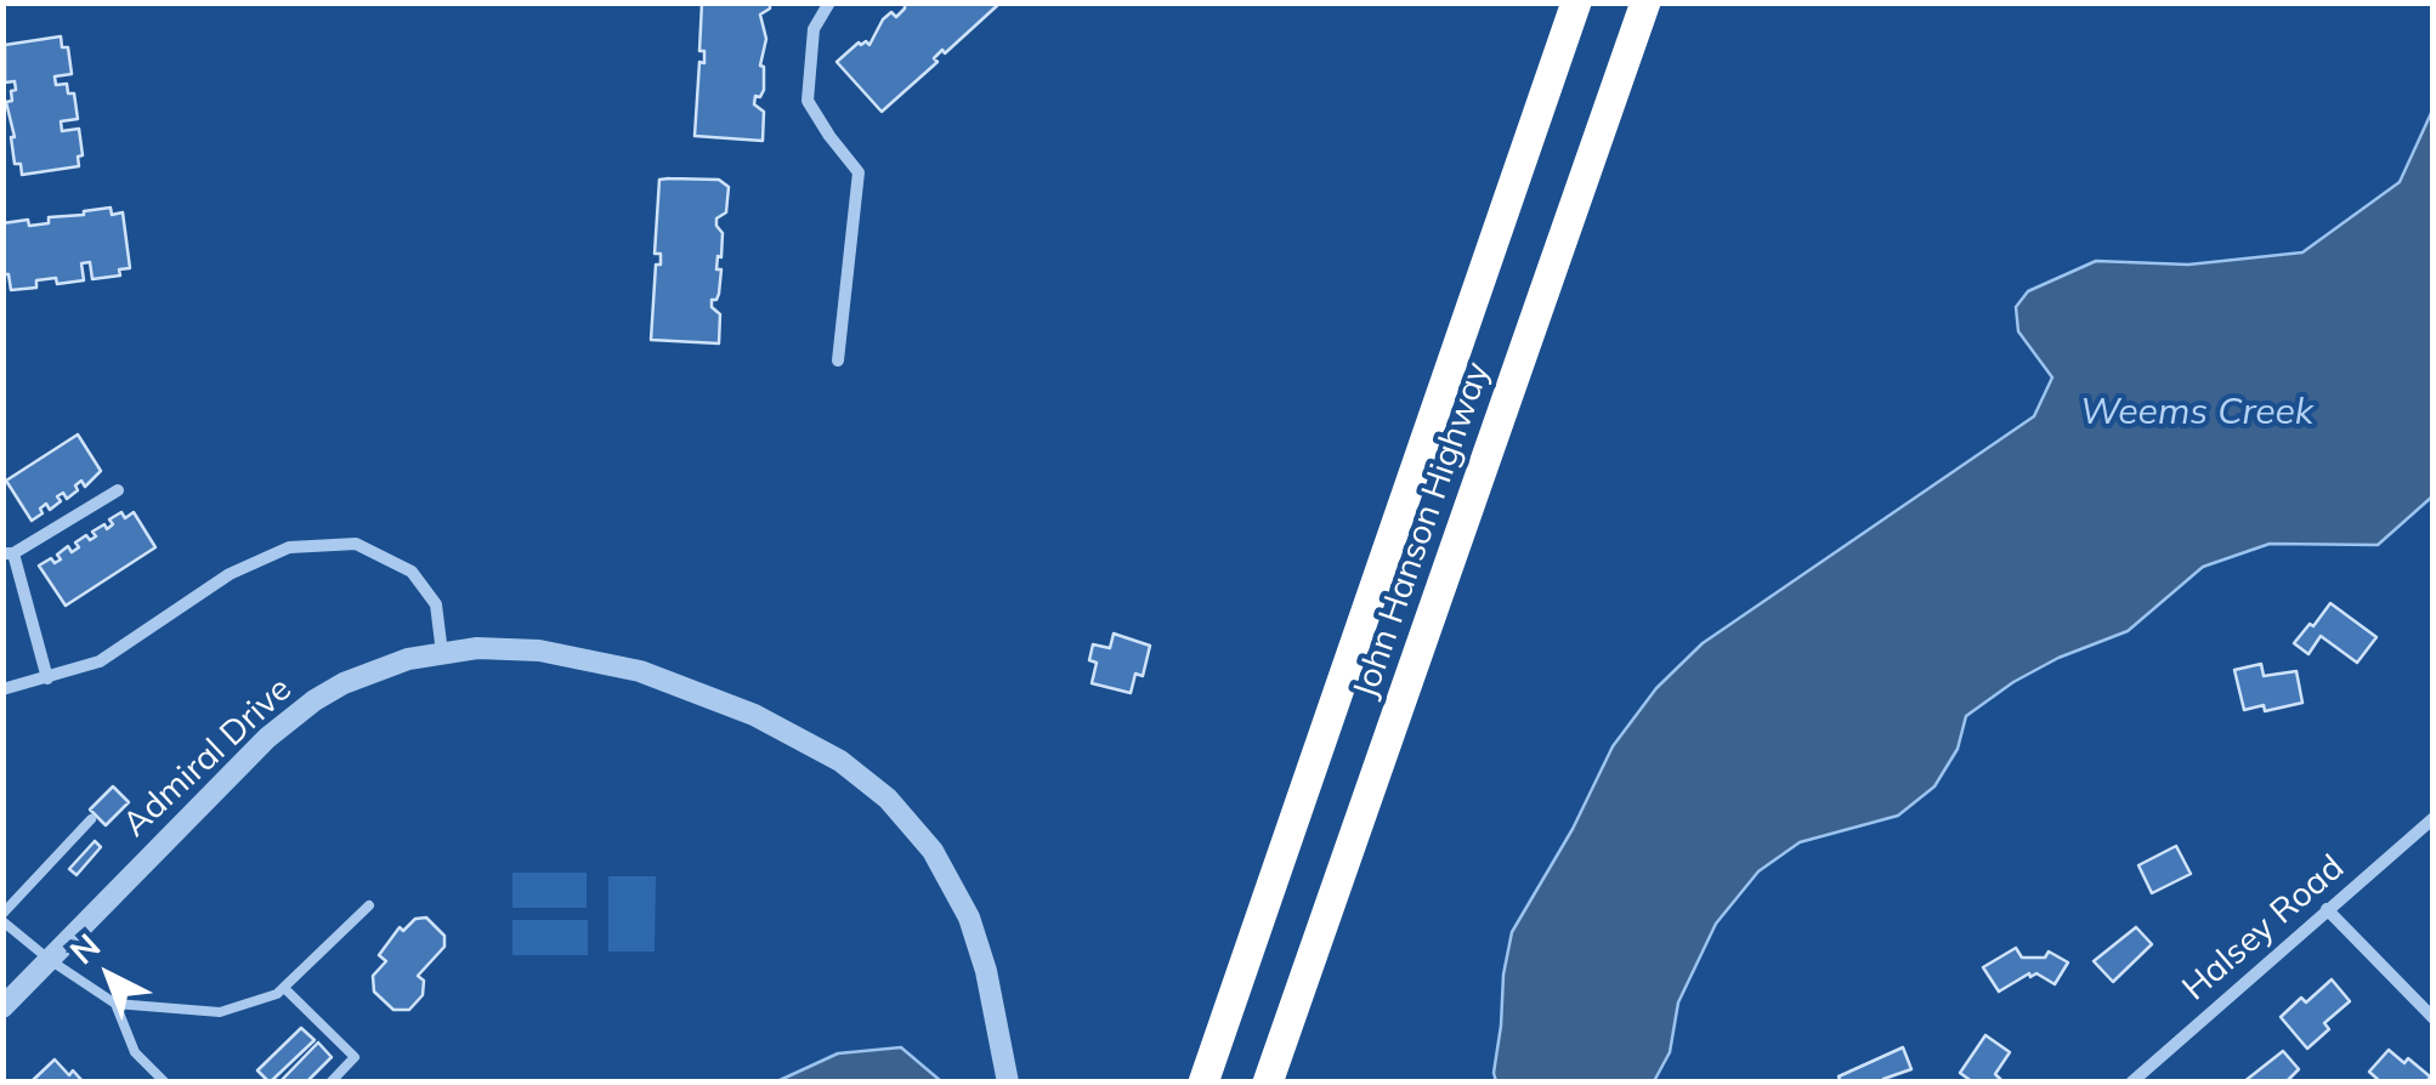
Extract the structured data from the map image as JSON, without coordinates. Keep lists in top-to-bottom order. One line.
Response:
{"streets":{"highway":["John Hanson Highway"],"street":["Admiral Drive","Halsey Road"]},"water":["Weems Creek"],"north":"top left"}
